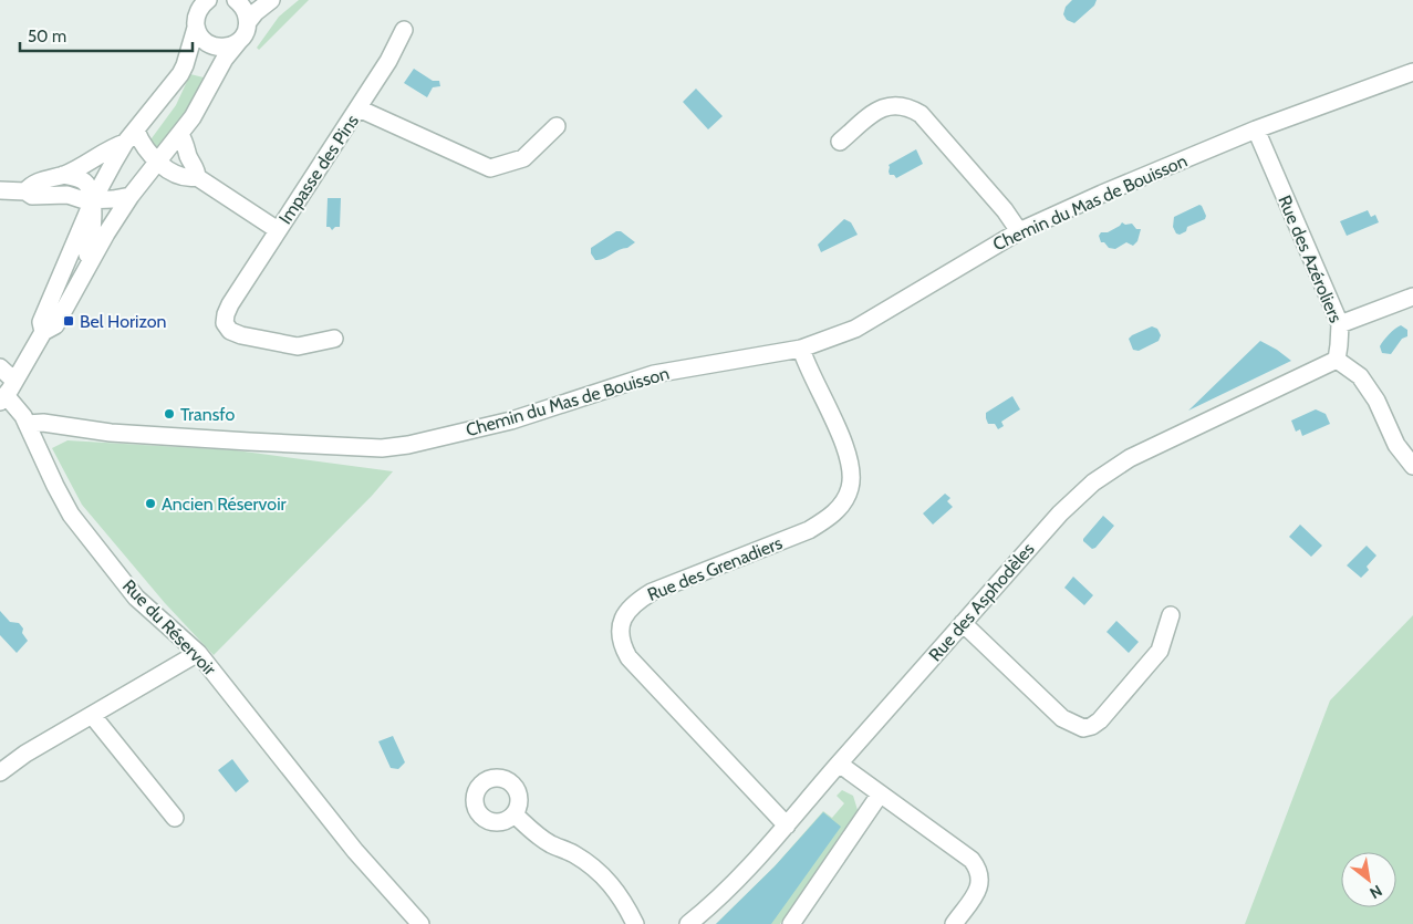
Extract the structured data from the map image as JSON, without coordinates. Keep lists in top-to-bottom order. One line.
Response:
{"streets":{"street":["Impasse des Pins","Chemin du Mas de Bouisson","Rue des Azéroliers","Rue des Grenadiers","Rue des Asphodèles","Rue du Réservoir"]},"crossings":[["Chemin du Mas de Bouisson","Rue des Azéroliers"],["Chemin du Mas de Bouisson","Rue des Grenadiers"],["Chemin du Mas de Bouisson","Rue du Réservoir"],["Rue des Azéroliers","Rue des Asphodèles"],["Rue des Grenadiers","Rue des Asphodèles"]],"places":{"transit":["Bel Horizon"],"other":["Transfo","Ancien Réservoir"]},"scale_bar":"50 m","north":"bottom right"}
